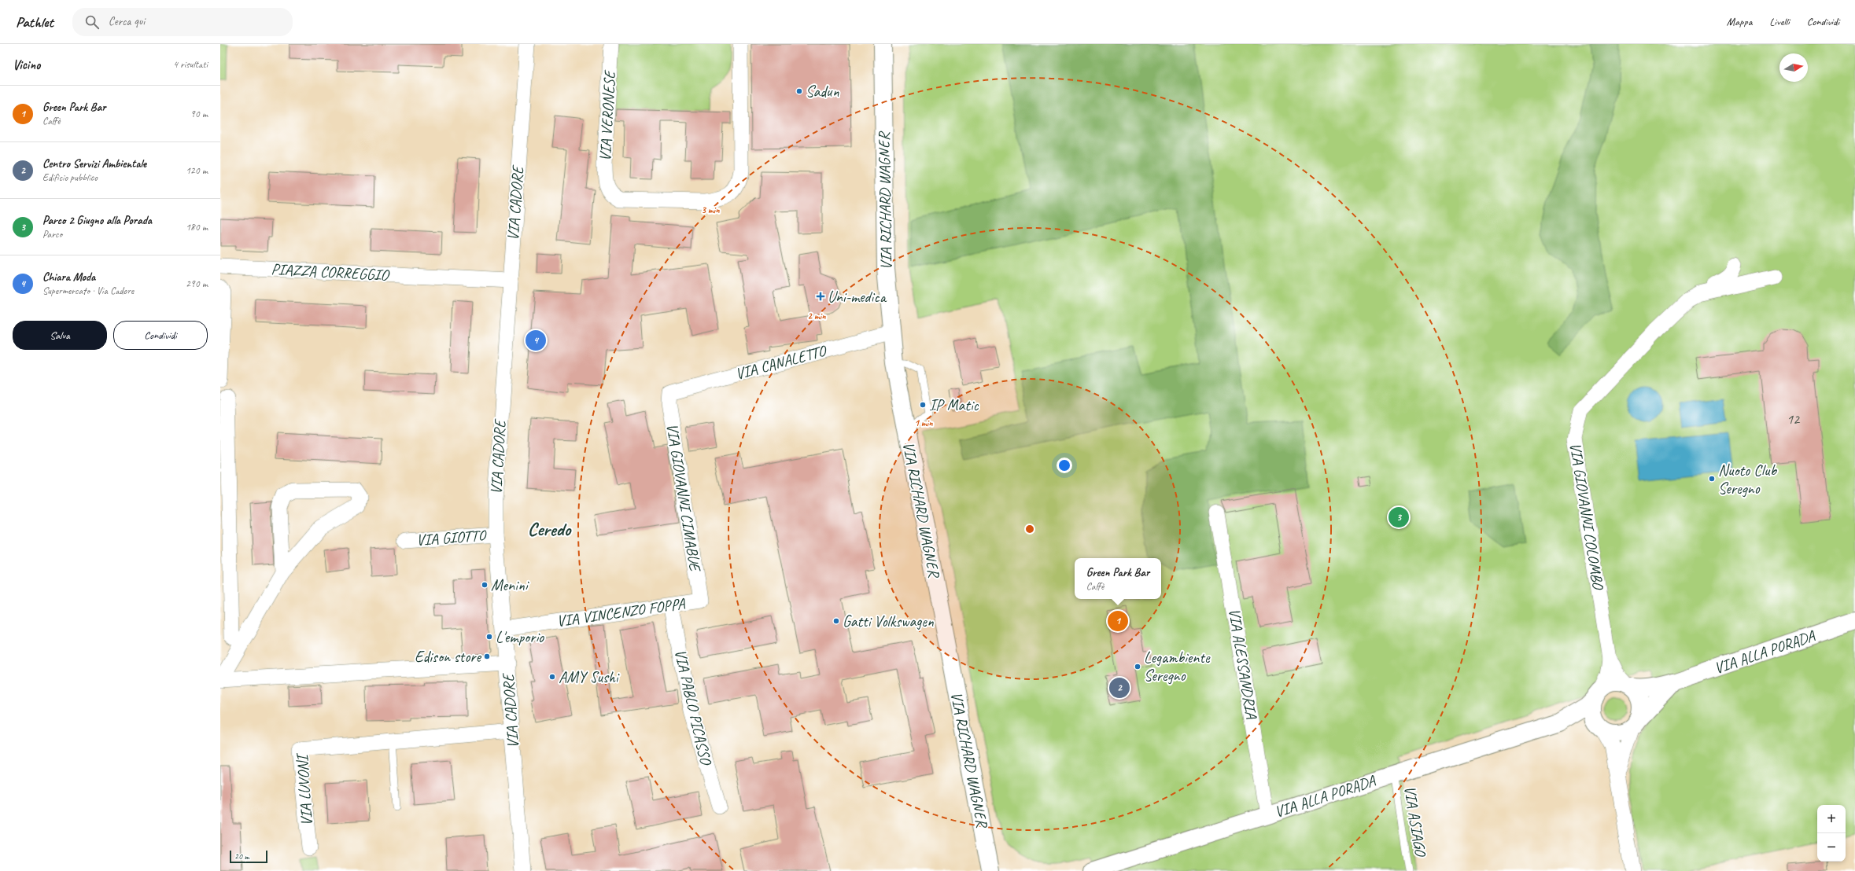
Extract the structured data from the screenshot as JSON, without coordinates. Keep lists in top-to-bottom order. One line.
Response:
{"streets":{"street":["VIA VERONESE","VIA RICHARD WAGNER","VIA CADORE","PIAZZA CORREGGIO","VIA CANALETTO","VIA GIOVANNI CIMABUE","VIA GIOVANNI COLOMBO","VIA GIOTTO","VIA VINCENZO FOPPA","VIA ALLA PORADA","VIA ALESSANDRIA","VIA PABLO PICASSO","VIA LUVONI"],"lane":["VIA ASIAGO"]},"crossings":[["VIA RICHARD WAGNER","VIA CANALETTO"],["VIA CADORE","PIAZZA CORREGGIO"],["VIA CADORE","VIA GIOTTO"],["VIA CADORE","VIA VINCENZO FOPPA"],["VIA CADORE","VIA LUVONI"],["VIA CANALETTO","VIA GIOVANNI CIMABUE"],["VIA GIOVANNI CIMABUE","VIA VINCENZO FOPPA"],["VIA GIOVANNI COLOMBO","VIA ALLA PORADA"],["VIA VINCENZO FOPPA","VIA PABLO PICASSO"],["VIA ALLA PORADA","VIA ALESSANDRIA"],["VIA ALLA PORADA","VIA ASIAGO"]],"districts":["Ceredo"],"places":{"other":["Sadun","IP Matic","Nuoto Club Seregno","Menini","Gatti Volkswagen","L'emporio","Edison store","Legambiente Seregno","AMY Sushi"],"health":["Uni-medica"]},"house_numbers":["12"],"scale_bar":"20 m","north":"right","page":{"header":"Pathlet","search":"Cerca qui","nav":["Mappa","Livelli","Condividi"],"heading":["Vicino","4 risultati"],"list":[{"mark":"1","name":"Green Park Bar","note":"Caffè","value":"90 m"},{"mark":"2","name":"Centro Servizi Ambientale","note":"Edificio pubblico","value":"120 m"},{"mark":"3","name":"Parco 2 Giugno alla Porada","note":"Parco","value":"180 m"},{"mark":"4","name":"Chiara Moda","note":"Supermercato · Via Cadore","value":"290 m"}],"buttons":["Salva","Condividi"],"pins":["4","3","1","2"],"popup":["Green Park Bar","Caffè"],"map_buttons":["+","−"],"scale":"20 m"},"rings":["3 min","2 min","1 min"]}
